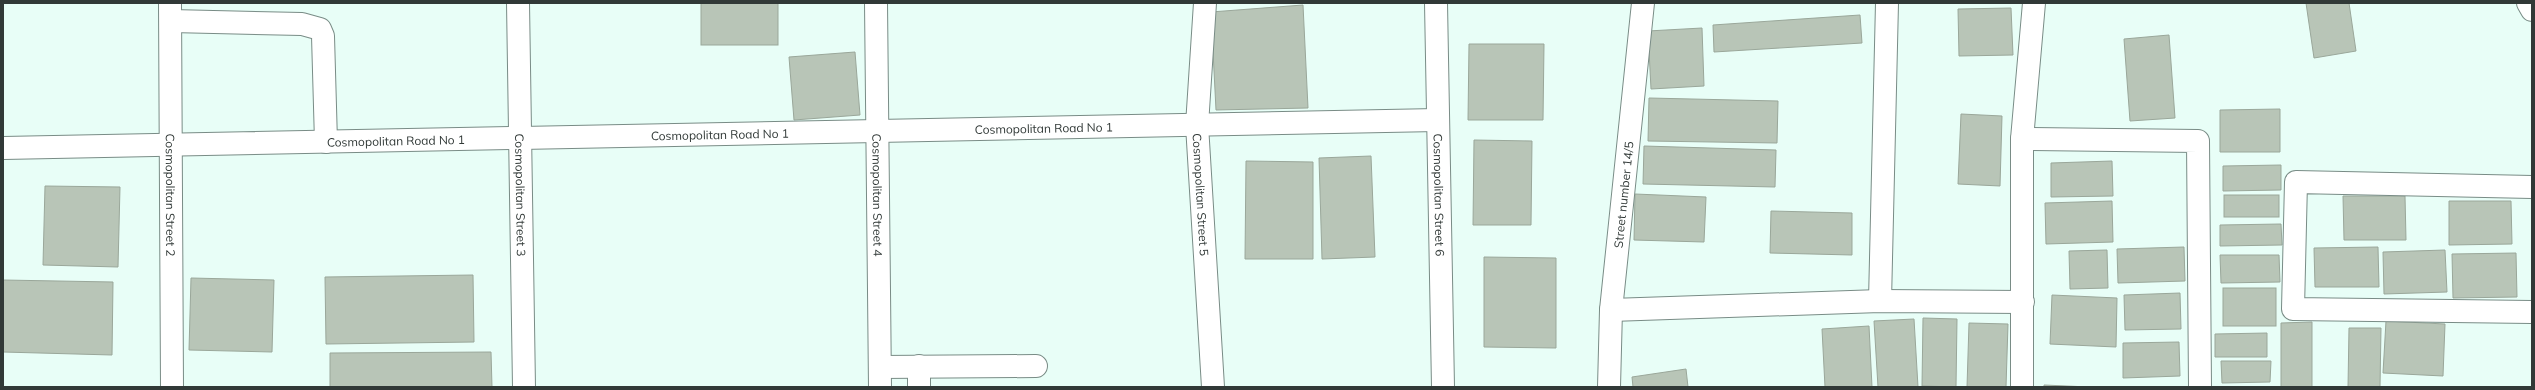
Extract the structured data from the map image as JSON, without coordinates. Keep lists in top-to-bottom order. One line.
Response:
{"streets":{"street":["Cosmopolitan Road No 1","Cosmopolitan Street 2","Cosmopolitan Street 3","Cosmopolitan Street 4","Cosmopolitan Street 5","Cosmopolitan Street 6","Street number 14/5"]},"crossings":[["Cosmopolitan Road No 1","Cosmopolitan Street 2"],["Cosmopolitan Road No 1","Cosmopolitan Street 3"],["Cosmopolitan Road No 1","Cosmopolitan Street 4"],["Cosmopolitan Road No 1","Cosmopolitan Street 5"],["Cosmopolitan Road No 1","Cosmopolitan Street 6"]]}
